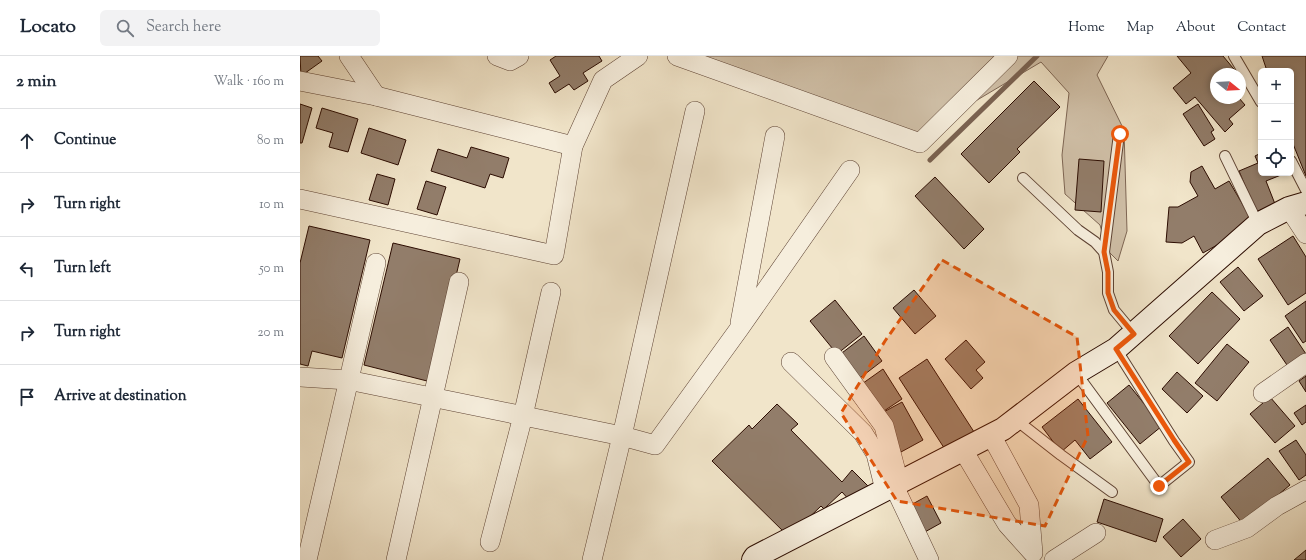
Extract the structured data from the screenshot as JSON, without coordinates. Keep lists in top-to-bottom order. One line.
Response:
{"north":"right","page":{"header":"Locato","search":"Search here","nav":["Home","Map","About","Contact"],"heading":["2 min","Walk · 160 m"],"map_buttons":["+","−"],"list":[["Continue","80 m"],["Turn right","10 m"],["Turn left","50 m"],["Turn right","20 m"],"Arrive at destination"]}}
